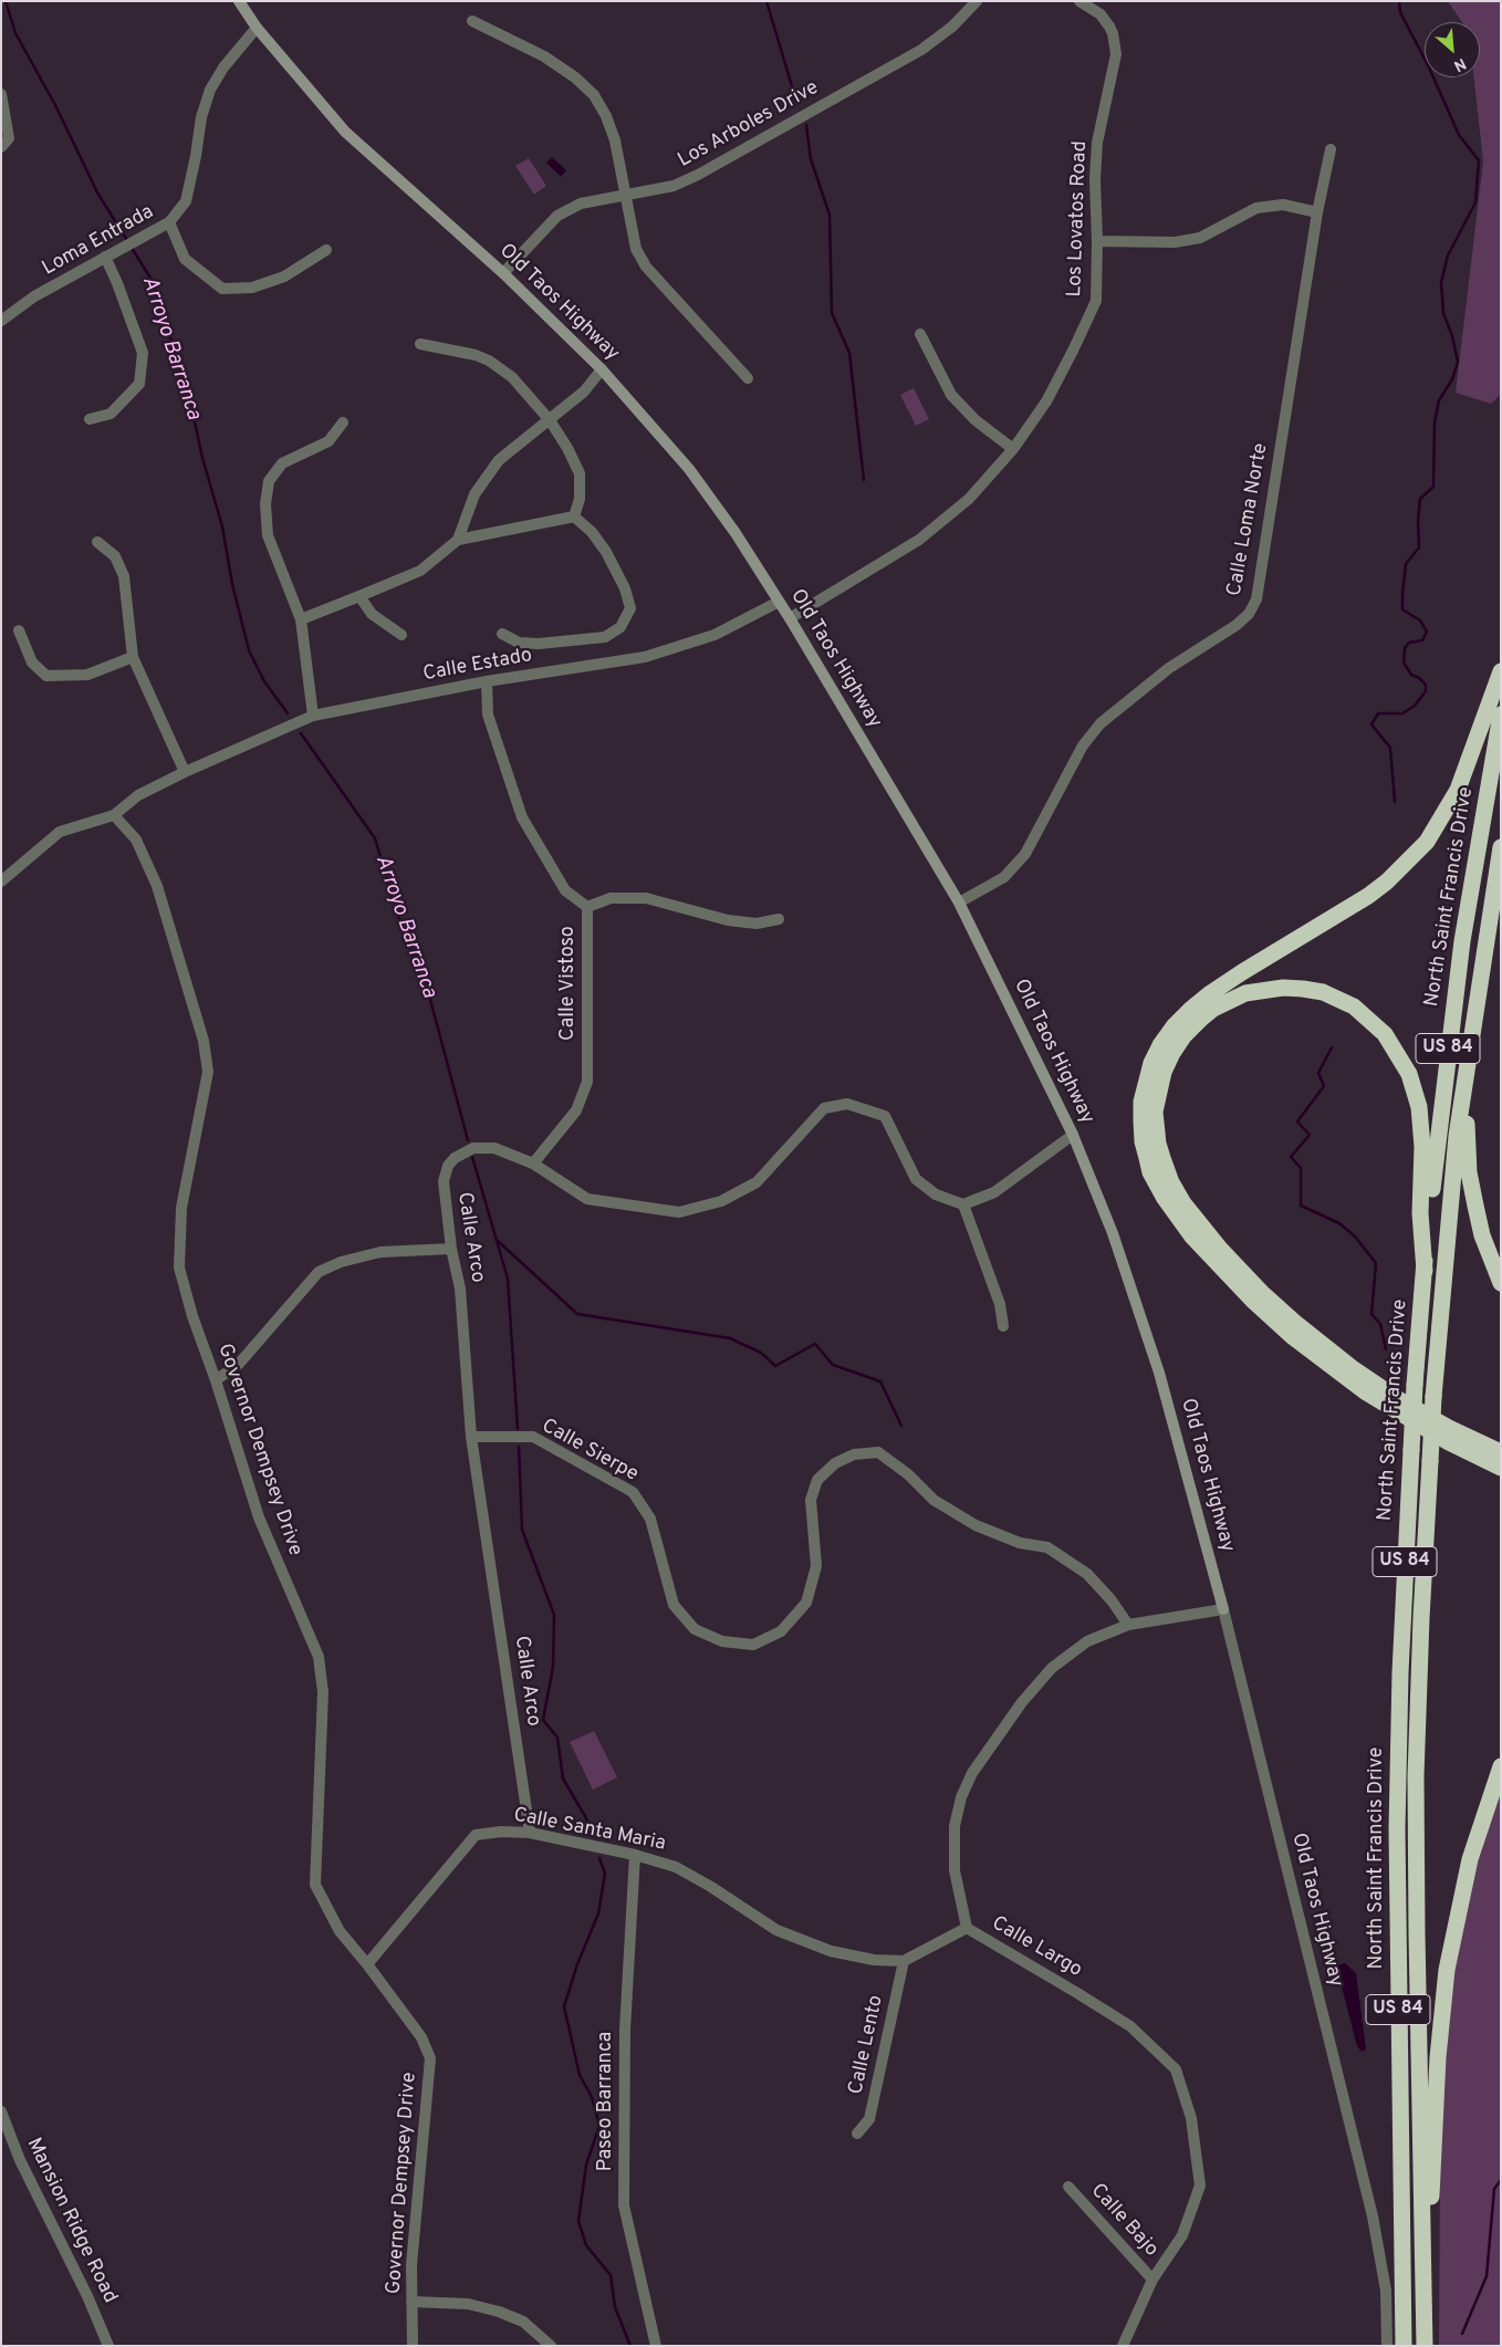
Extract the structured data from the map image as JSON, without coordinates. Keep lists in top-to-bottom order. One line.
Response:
{"streets":{"highway":["North Saint Francis Drive","US 84"],"street":["Los Arboles Drive","Los Lovatos Road","Loma Entrada","Old Taos Highway","Calle Loma Norte","Calle Estado","Calle Vistoso","Calle Arco","Governor Dempsey Drive","Calle Sierpe","Calle Santa Maria","Calle Largo","Calle Lento","Paseo Barranca","Mansion Ridge Road","Calle Bajo"]},"crossings":[["Los Arboles Drive","Old Taos Highway"],["Los Lovatos Road","Old Taos Highway"],["Loma Entrada","Old Taos Highway"],["Old Taos Highway","Calle Loma Norte"],["Old Taos Highway","Calle Estado"],["Old Taos Highway","Calle Largo"],["Calle Estado","Calle Vistoso"],["Calle Estado","Governor Dempsey Drive"],["Calle Vistoso","Calle Arco"],["Calle Arco","Calle Sierpe"],["Calle Arco","Calle Santa Maria"],["Governor Dempsey Drive","Calle Santa Maria"],["Calle Sierpe","Calle Largo"],["Calle Santa Maria","Calle Largo"],["Calle Santa Maria","Calle Lento"],["Calle Santa Maria","Paseo Barranca"],["Calle Largo","Calle Bajo"]],"water":["Arroyo Barranca"],"north":"bottom right"}
